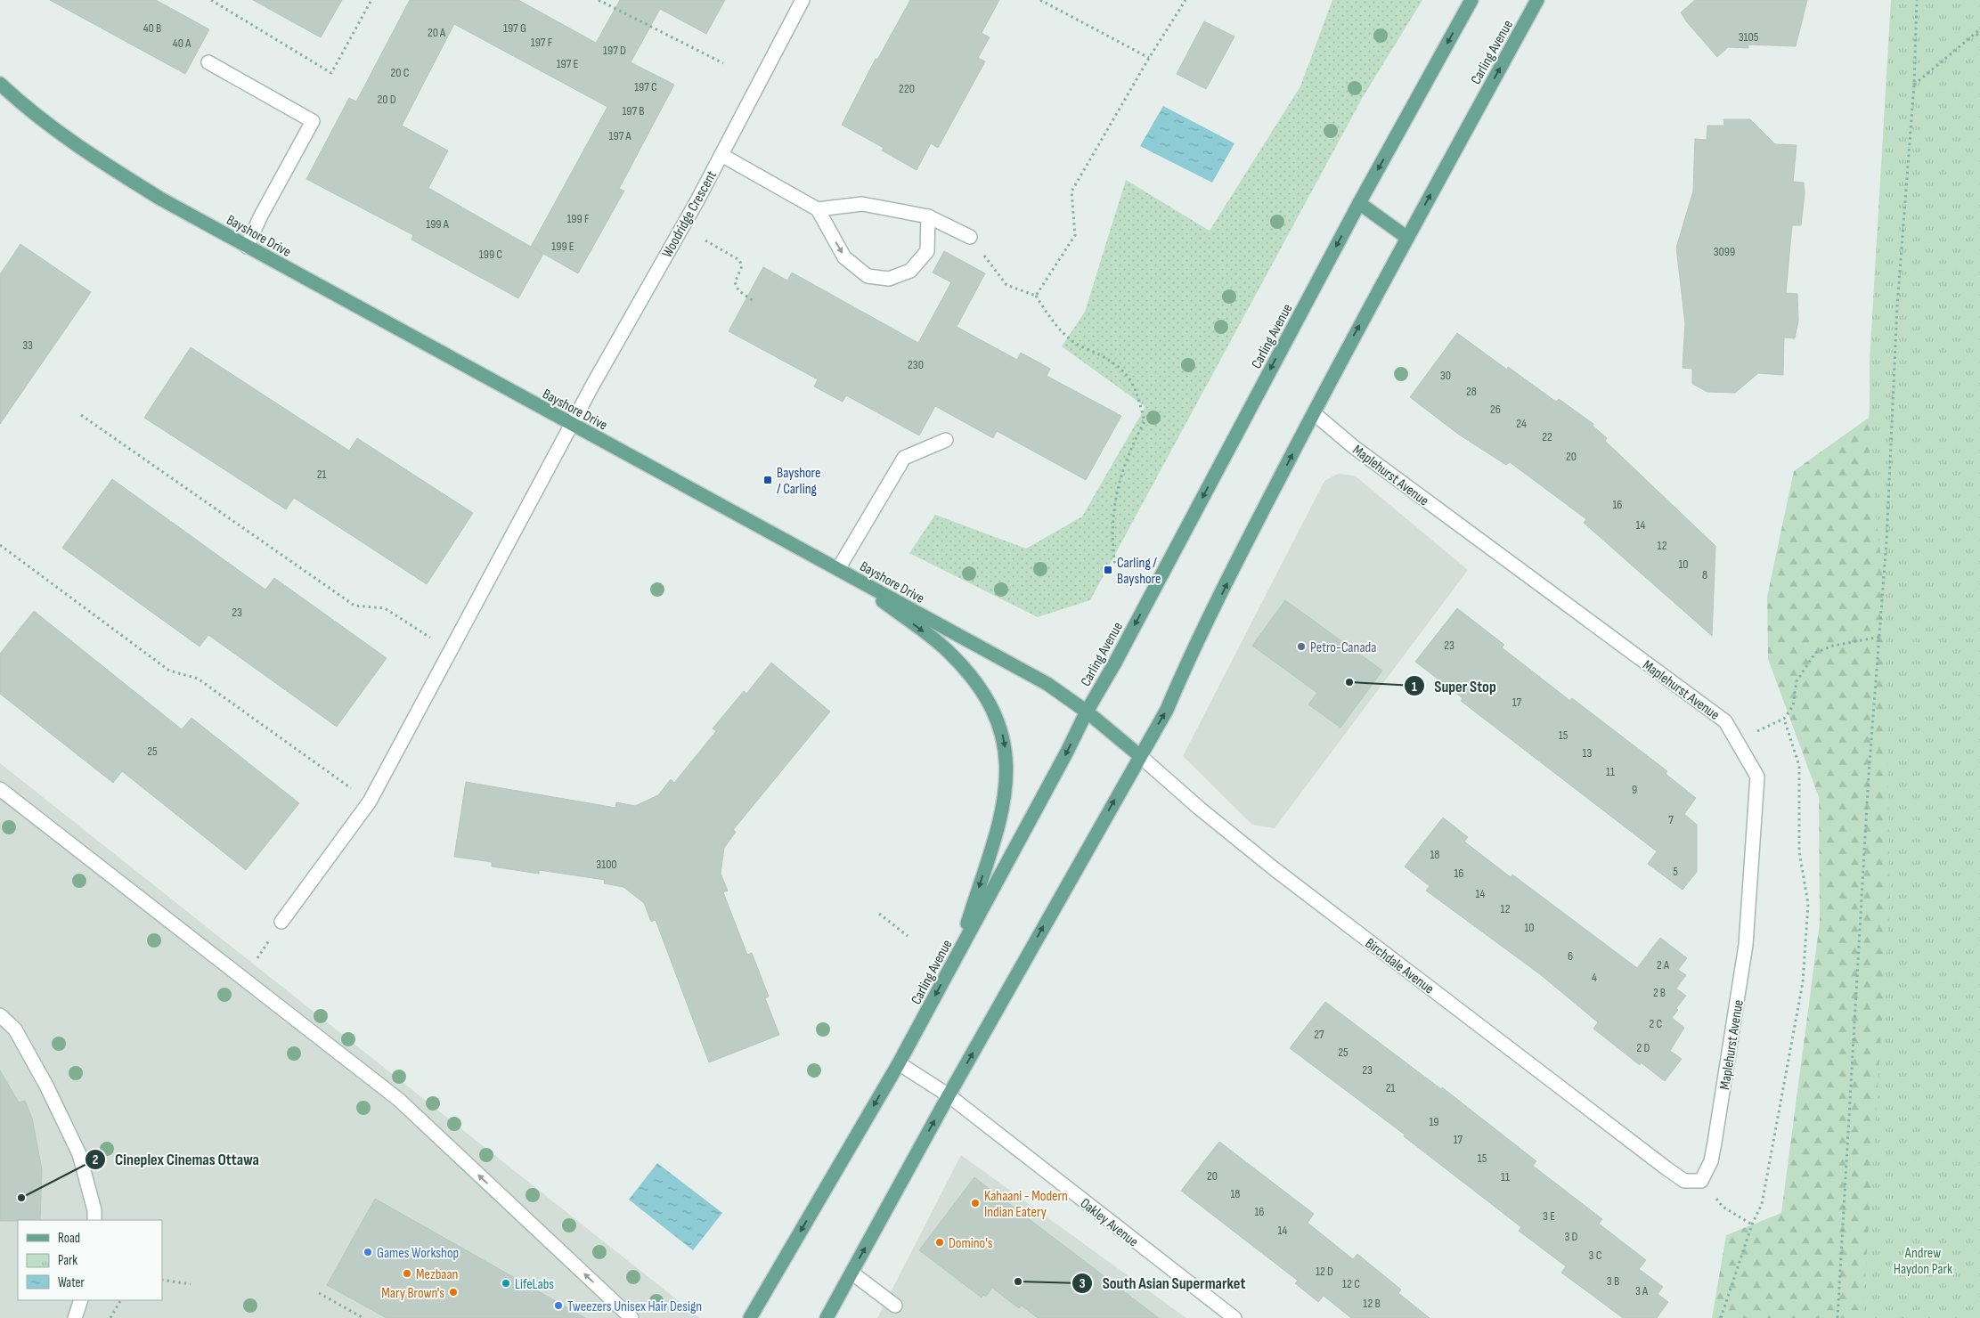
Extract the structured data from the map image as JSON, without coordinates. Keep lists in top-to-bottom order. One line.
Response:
{"streets":{"main road":["Carling Avenue","Bayshore Drive"],"street":["Woodridge Crescent","Maplehurst Avenue","Birchdale Avenue","Oakley Avenue"]},"crossings":[["Carling Avenue","Bayshore Drive"],["Carling Avenue","Maplehurst Avenue"],["Carling Avenue","Birchdale Avenue"],["Carling Avenue","Oakley Avenue"],["Woodridge Crescent","Bayshore Drive"],["Bayshore Drive","Birchdale Avenue"],["Maplehurst Avenue","Birchdale Avenue"]],"parks":["Andrew Haydon Park"],"places":{"transit":["Bayshore / Carling","Carling / Bayshore"],"other":["Petro-Canada","Super Stop","Cineplex Cinemas Ottawa","Kahaani - Modern Indian Eatery","Domino's","Games Workshop","Mezbaan","South Asian Supermarket","LifeLabs","Mary Brown's","Tweezers Unisex Hair Design"]},"house_numbers":["40 B","197 G","20 A","3105","197 F","40 A","197 D","197 E","20 C","197 C","220","20 D","197 B","197 A","199 F","199 A","199 E","3099","199 C","33","230","30","28","26","24","22","20","21","16","14","12","10","8","23","23","17","15","25","13","11","9","7","18","3100","5","16","14","12","10","6","2 A","4","2 B","2 C","27","2 D","25","23","21","19","17","15","20","11","18","16","3 E","14","3 D","3 C","12 D","3 B","12 C","3 A","12 B"],"legend":["Road","Park","Water"]}
